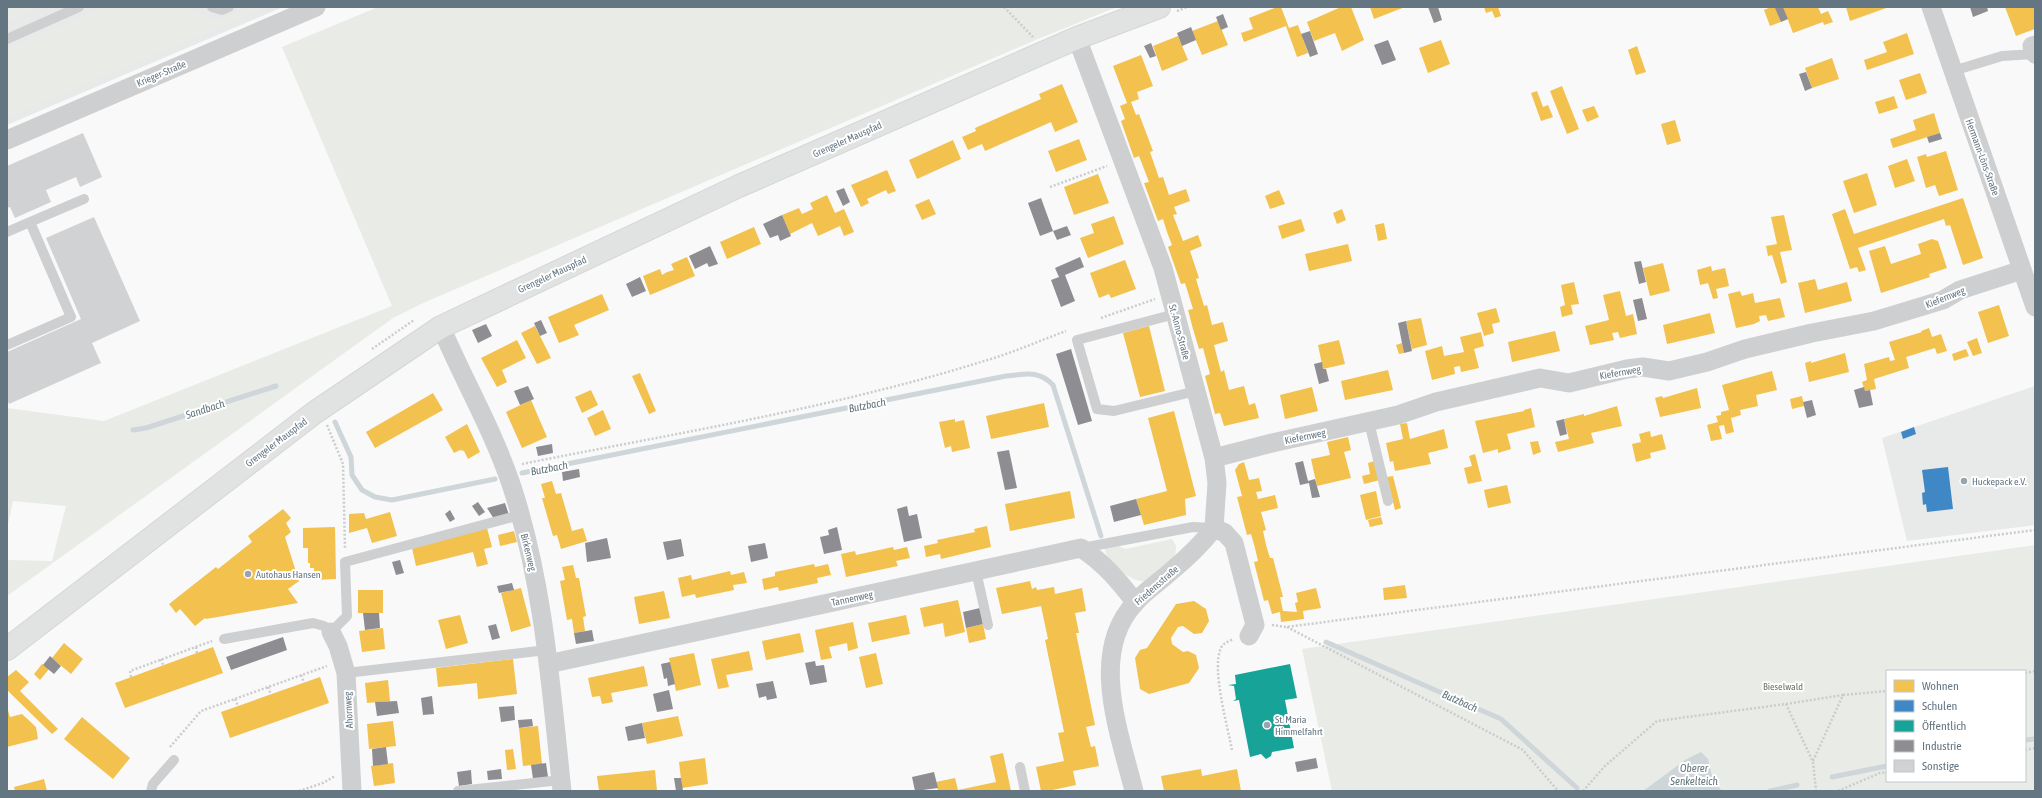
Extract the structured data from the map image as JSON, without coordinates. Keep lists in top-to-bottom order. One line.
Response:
{"streets":{"main road":["Grengeler Mauspfad"],"street":["Krieger-Straße","Hermann-Löns-Straße","Kiefernweg","St.-Anno-Straße","Birkenweg","Friedensstraße","Tannenweg","Ahornweg"]},"crossings":[["Grengeler Mauspfad","St.-Anno-Straße"],["Grengeler Mauspfad","Birkenweg"],["Hermann-Löns-Straße","Kiefernweg"],["Kiefernweg","St.-Anno-Straße"],["St.-Anno-Straße","Friedensstraße"],["Birkenweg","Tannenweg"]],"water":["Butzbach","Sandbach","Oberer Senkelteich"],"parks":["Bieselwald"],"places":["Huckepack e.V.","Autohaus Hansen","St. Maria Himmelfahrt"],"legend":["Wohnen","Schulen","Öffentlich","Industrie","Sonstige"]}
